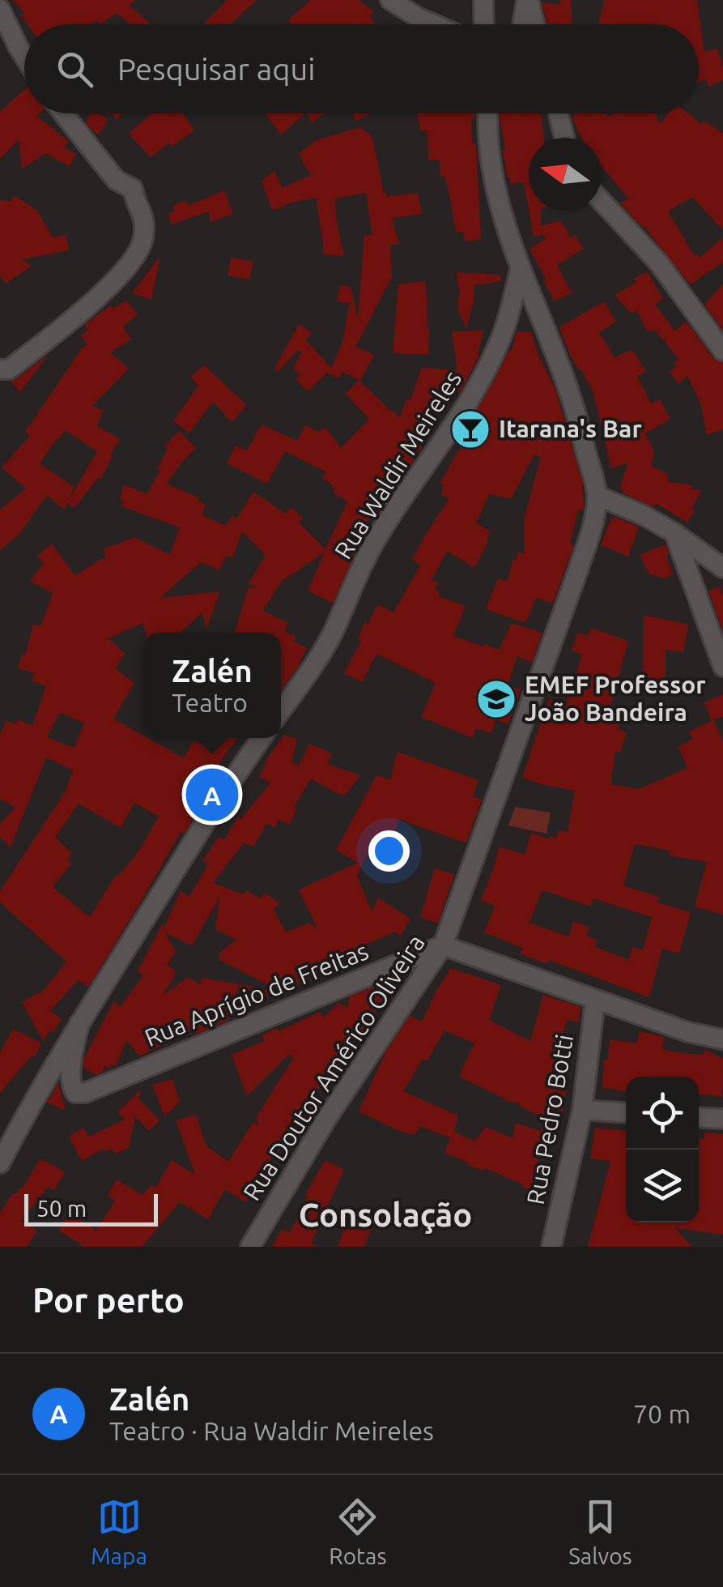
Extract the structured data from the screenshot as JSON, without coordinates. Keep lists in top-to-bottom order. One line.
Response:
{"streets":{"street":["Rua Waldir Meireles","Rua Aprígio de Freitas","Rua Doutor Américo Oliveira","Rua Pedro Botti"]},"crossings":[["Rua Waldir Meireles","Rua Doutor Américo Oliveira"],["Rua Aprígio de Freitas","Rua Doutor Américo Oliveira"]],"districts":["Consolação"],"places":{"bar":["Itarana's Bar"],"school or university":["EMEF Professor João Bandeira"]},"scale_bar":"50 m","north":"left","page":{"search":"Pesquisar aqui","popup":["Zalén","Teatro"],"pins":"A","scale":"50 m","heading":"Por perto","list":[{"mark":"A","name":"Zalén","note":"Teatro · Rua Waldir Meireles","value":"70 m"}],"nav":["Mapa","Rotas","Salvos"]}}
